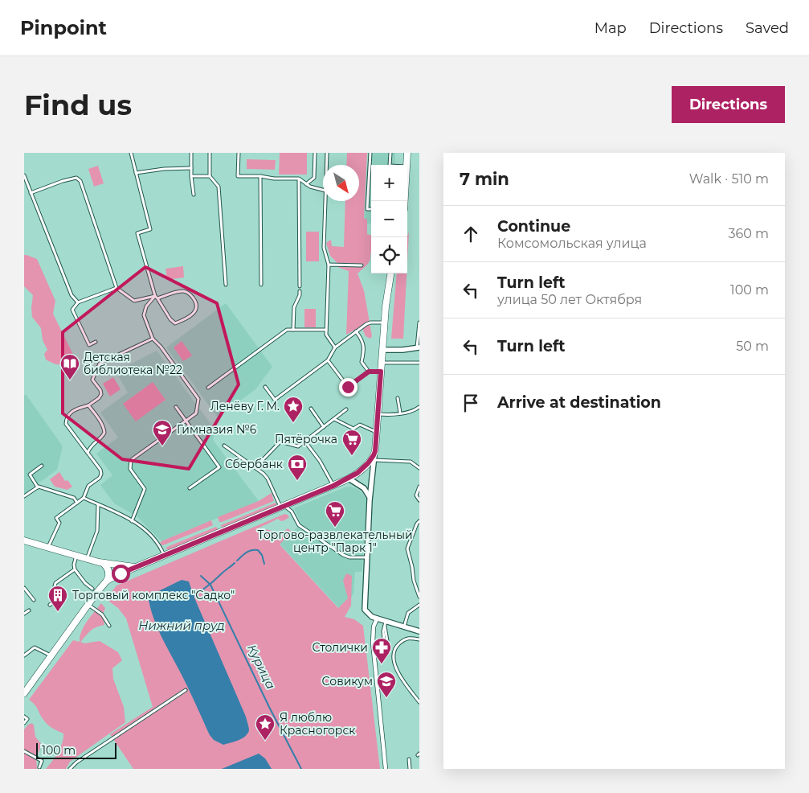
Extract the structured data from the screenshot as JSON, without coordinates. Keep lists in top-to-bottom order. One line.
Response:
{"water":["Нижний пруд","Курица"],"places":{"library":["Детская библиотека №22"],"place":["Ленёву Г. М.","Я люблю Красногорск"],"school or university":["Гимназия №6","Совикум"],"supermarket":["Пятёрочка","Торгово-развлекательный центр \"Парк 1\""],"bank":["Сбербанк"],"building":["Торговый комплекс \"Садко\""],"pharmacy":["Столички"]},"scale_bar":"100 m","north":"bottom right","page":{"header":"Pinpoint","nav":["Map","Directions","Saved"],"buttons":"Directions","title":"Find us","heading":["7 min","Walk · 510 m"],"map_buttons":["+","−"],"list":[["Continue","Комсомольская улица","360 m"],["Turn left","улица 50 лет Октября","100 m"],["Turn left","50 m"],"Arrive at destination"],"scale":"100 m"}}
